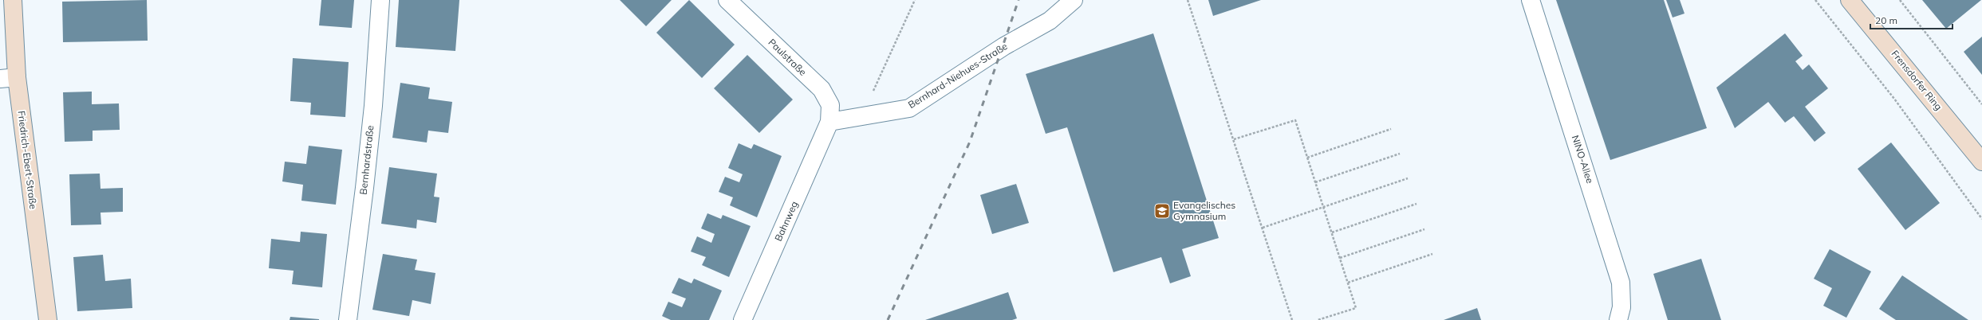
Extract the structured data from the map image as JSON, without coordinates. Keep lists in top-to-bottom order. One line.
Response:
{"streets":{"street":["Paulstraße","Bernhard-Niehues-Straße","Frensdorfer Ring","NINO-Allee","Friedrich-Ebert-Straße","Bernhardstraße","Bahnweg"]},"crossings":[["Paulstraße","Bernhard-Niehues-Straße"],["Paulstraße","Bahnweg"],["Bernhard-Niehues-Straße","Bahnweg"]],"places":{"school or university":["Evangelisches Gymnasium"]},"scale_bar":"20 m"}
